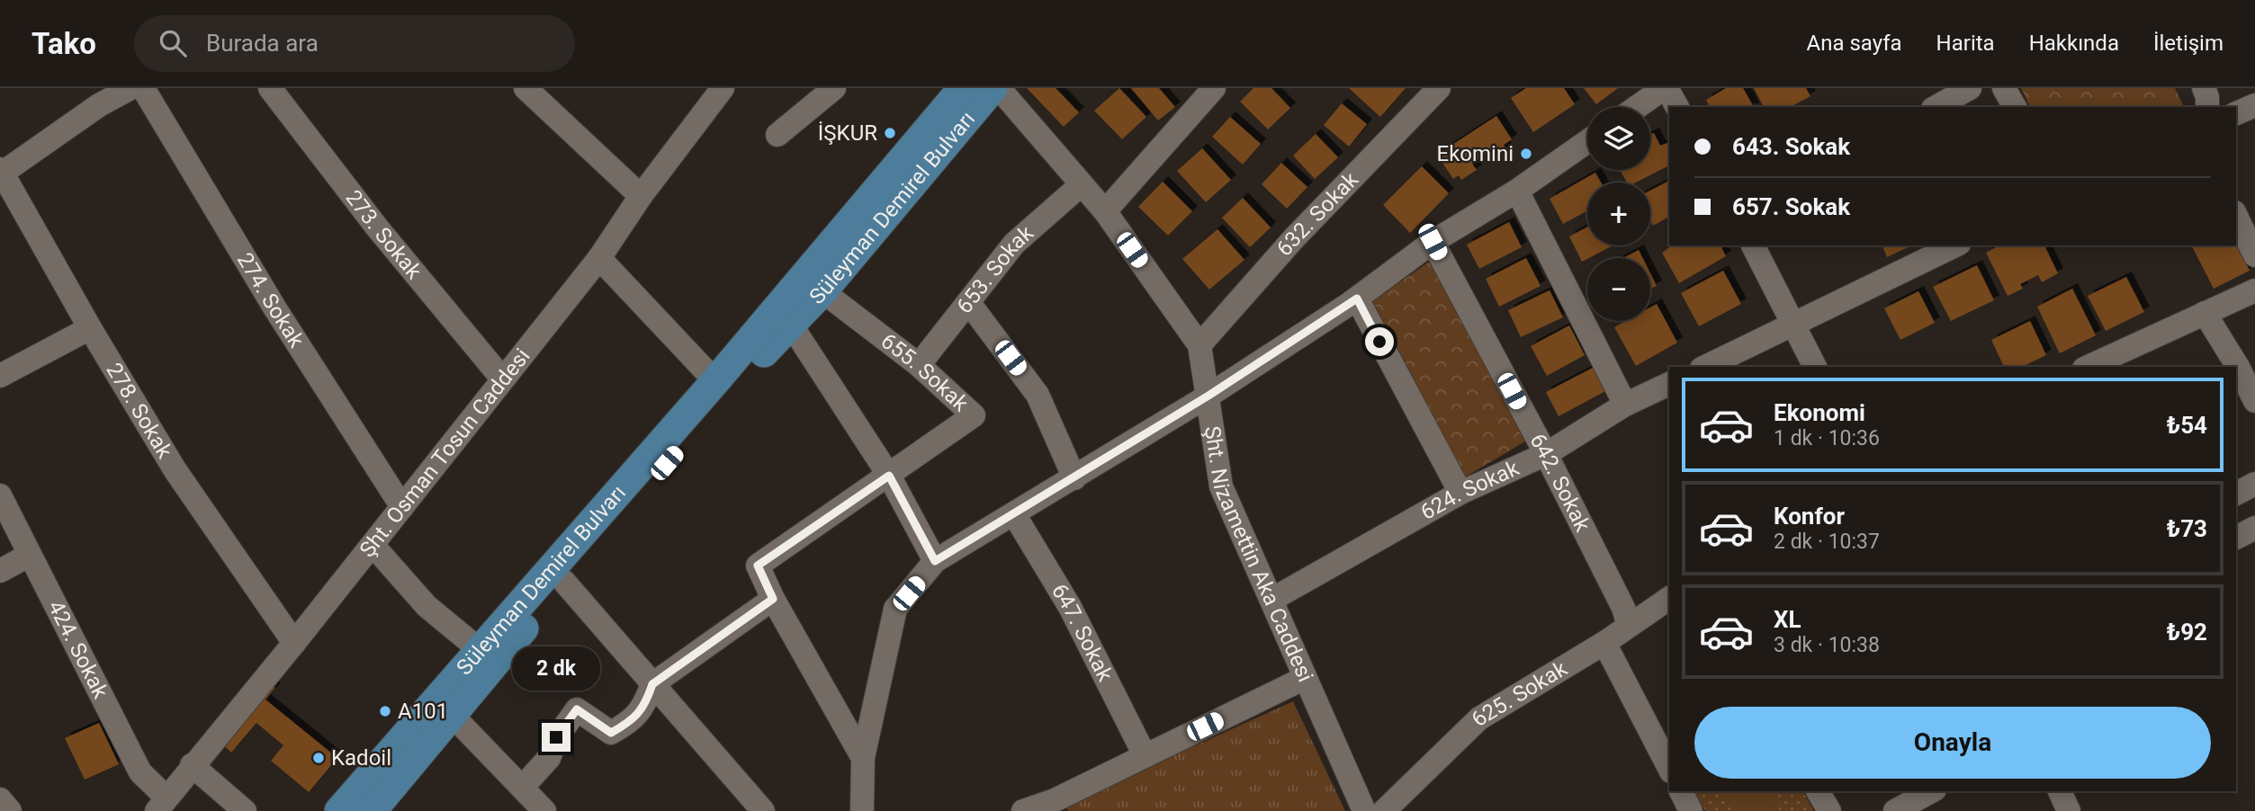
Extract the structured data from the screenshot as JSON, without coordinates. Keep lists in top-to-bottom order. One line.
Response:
{"streets":{"main road":["Süleyman Demirel Bulvarı"],"street":["632. Sokak","273. Sokak","653. Sokak","274. Sokak","655. Sokak","278. Sokak","Şht. Osman Tosun Caddesi","642. Sokak","624. Sokak","Şht. Nizamettin Aka Caddesi","647. Sokak","424. Sokak","625. Sokak"]},"crossings":[["Süleyman Demirel Bulvarı","655. Sokak"],["632. Sokak","Şht. Nizamettin Aka Caddesi"],["273. Sokak","Şht. Osman Tosun Caddesi"],["653. Sokak","655. Sokak"],["653. Sokak","Şht. Nizamettin Aka Caddesi"],["274. Sokak","Şht. Osman Tosun Caddesi"],["278. Sokak","Şht. Osman Tosun Caddesi"],["Şht. Osman Tosun Caddesi","424. Sokak"],["642. Sokak","624. Sokak"],["642. Sokak","625. Sokak"],["624. Sokak","Şht. Nizamettin Aka Caddesi"]],"places":["İŞKUR","Ekomini","A101","Kadoil"],"page":{"header":"Tako","search":"Burada ara","nav":["Ana sayfa","Harita","Hakkında","İletişim"],"map_buttons":["+","−"],"banner":["643. Sokak","657. Sokak"],"list":[{"name":"Ekonomi","note":"1 dk · 10:36","value":"₺54"},{"name":"Konfor","note":"2 dk · 10:37","value":"₺73"},{"name":"XL","note":"3 dk · 10:38","value":"₺92"}],"bubble":"2 dk","buttons":"Onayla"}}
